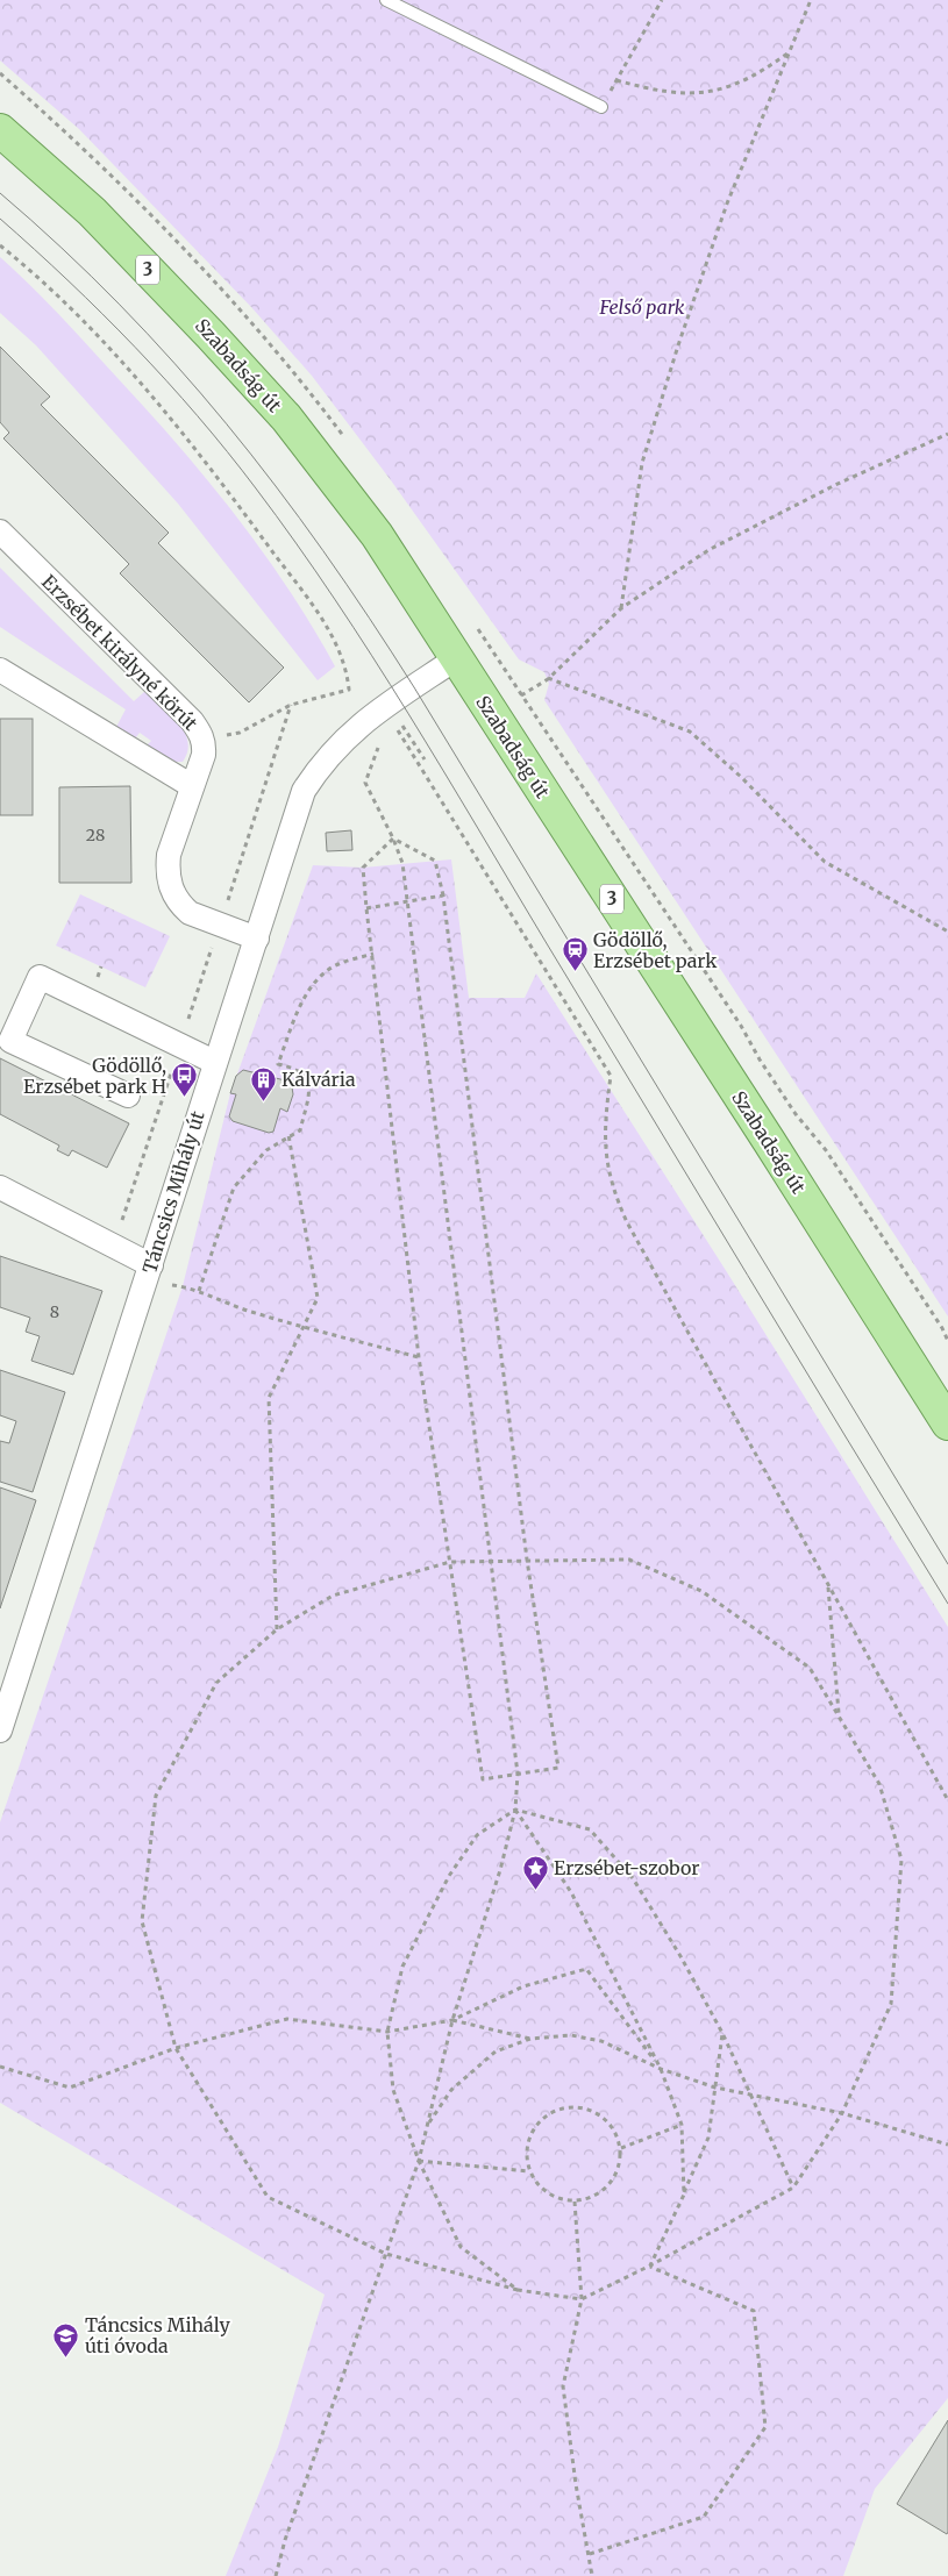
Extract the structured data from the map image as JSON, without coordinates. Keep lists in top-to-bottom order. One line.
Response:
{"streets":{"main road":["3","Szabadság út"],"street":["Erzsébet királyné körút","Táncsics Mihály út"]},"crossings":[["Szabadság út","Táncsics Mihály út"],["Erzsébet királyné körút","Táncsics Mihály út"]],"parks":["Felső park"],"places":{"station":["Gödöllő, Erzsébet park"],"bus stop":["Gödöllő, Erzsébet park H"],"building":["Kálvária"],"place":["Erzsébet-szobor"],"school or university":["Táncsics Mihály úti óvoda"]},"house_numbers":["28","8"]}
